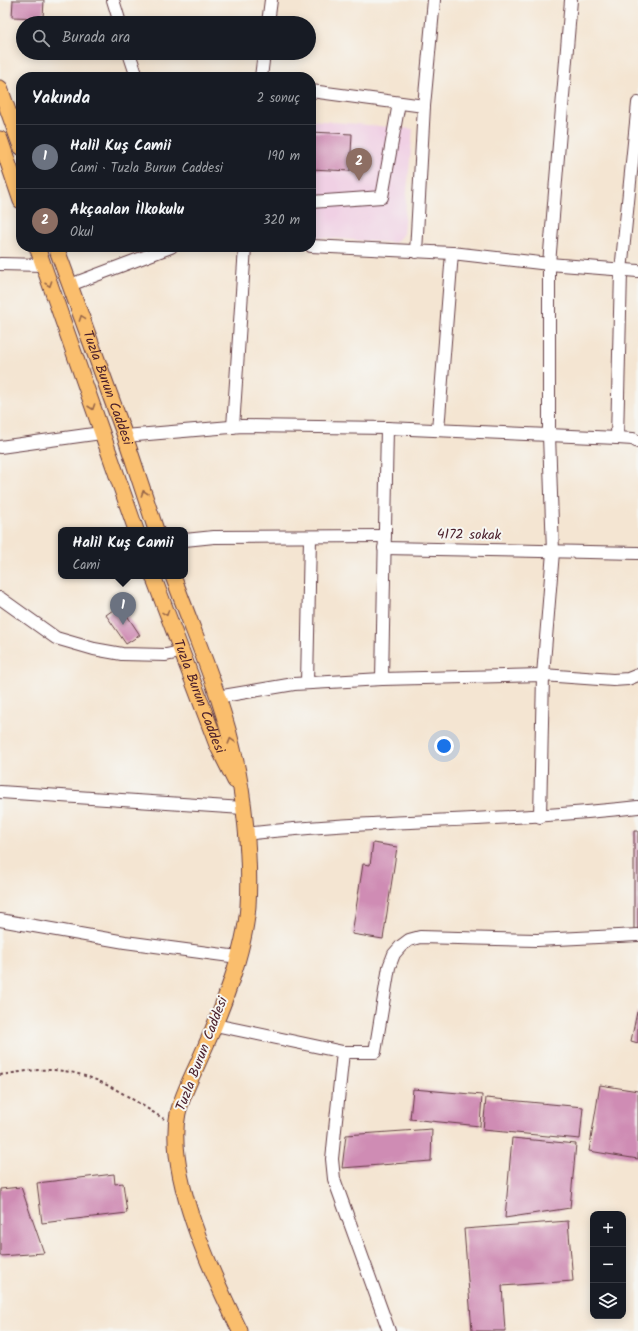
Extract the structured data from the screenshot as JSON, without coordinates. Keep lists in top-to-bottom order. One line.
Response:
{"streets":{"main road":["Tuzla Burun Caddesi"],"street":["4172 sokak"]},"page":{"search":"Burada ara","heading":["Yakında","2 sonuç"],"list":[{"mark":"1","name":"Halil Kuş Camii","note":"Cami · Tuzla Burun Caddesi","value":"190 m"},{"mark":"2","name":"Akçaalan İlkokulu","note":"Okul","value":"320 m"}],"pins":["2","1"],"popup":["Halil Kuş Camii","Cami"],"map_buttons":["+","−"]}}
